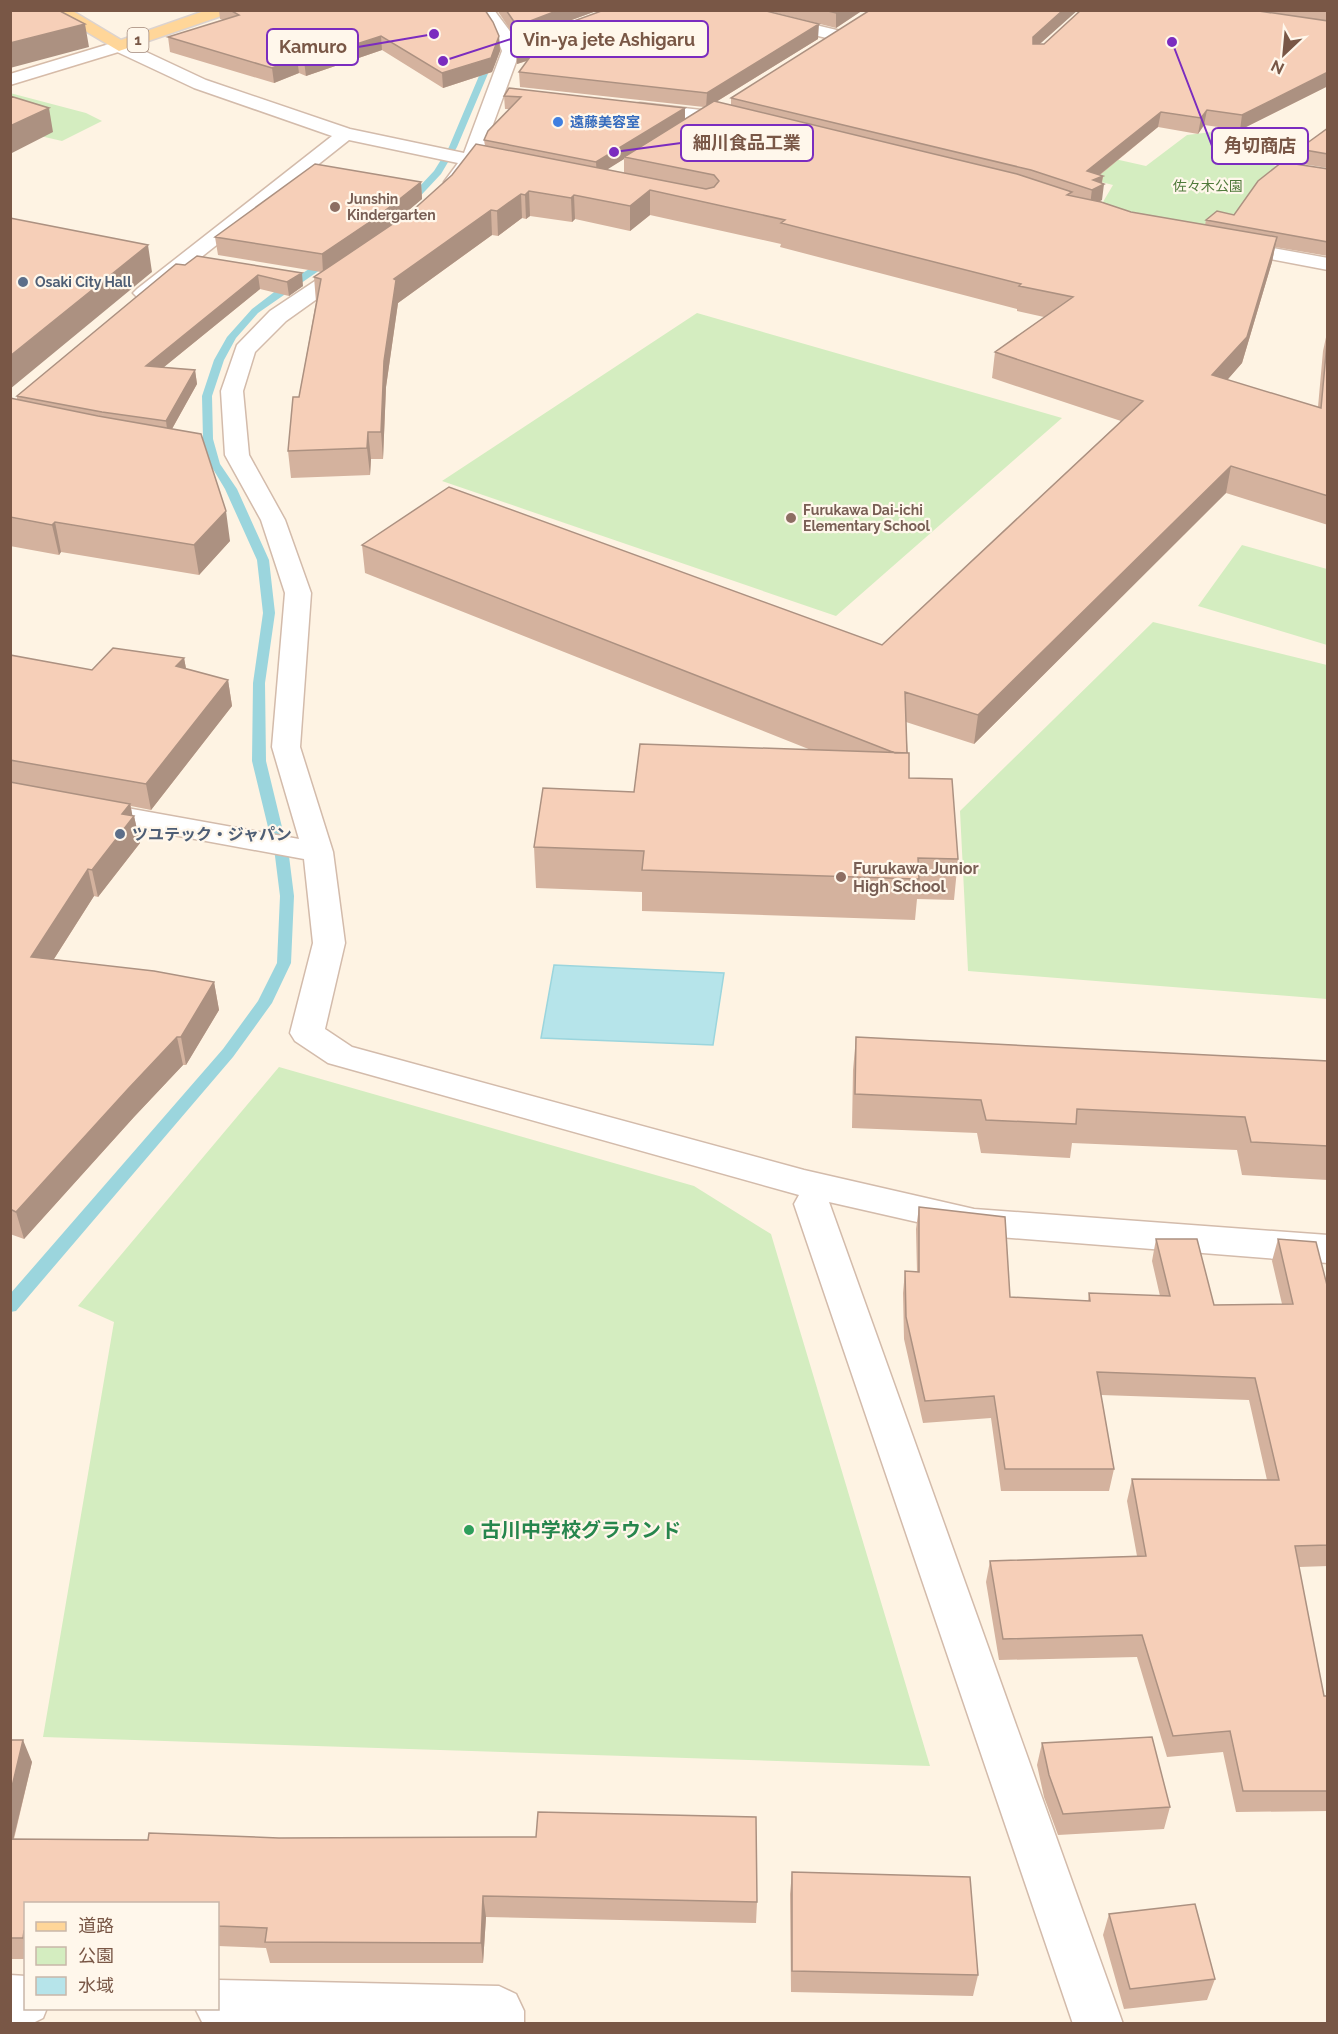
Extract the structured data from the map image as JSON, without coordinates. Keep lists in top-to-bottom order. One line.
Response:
{"streets":{"main road":["1"]},"parks":["佐々木公園"],"places":["Kamuro","角切商店","Vin-ya jete Ashigaru","遠藤美容室","細川食品工業","Junshin Kindergarten","Osaki City Hall","Furukawa Dai-ichi Elementary School","ツユテック・ジャパン","Furukawa Junior High School","古川中学校グラウンド"],"legend":["道路","公園","水域"],"north":"bottom left"}
